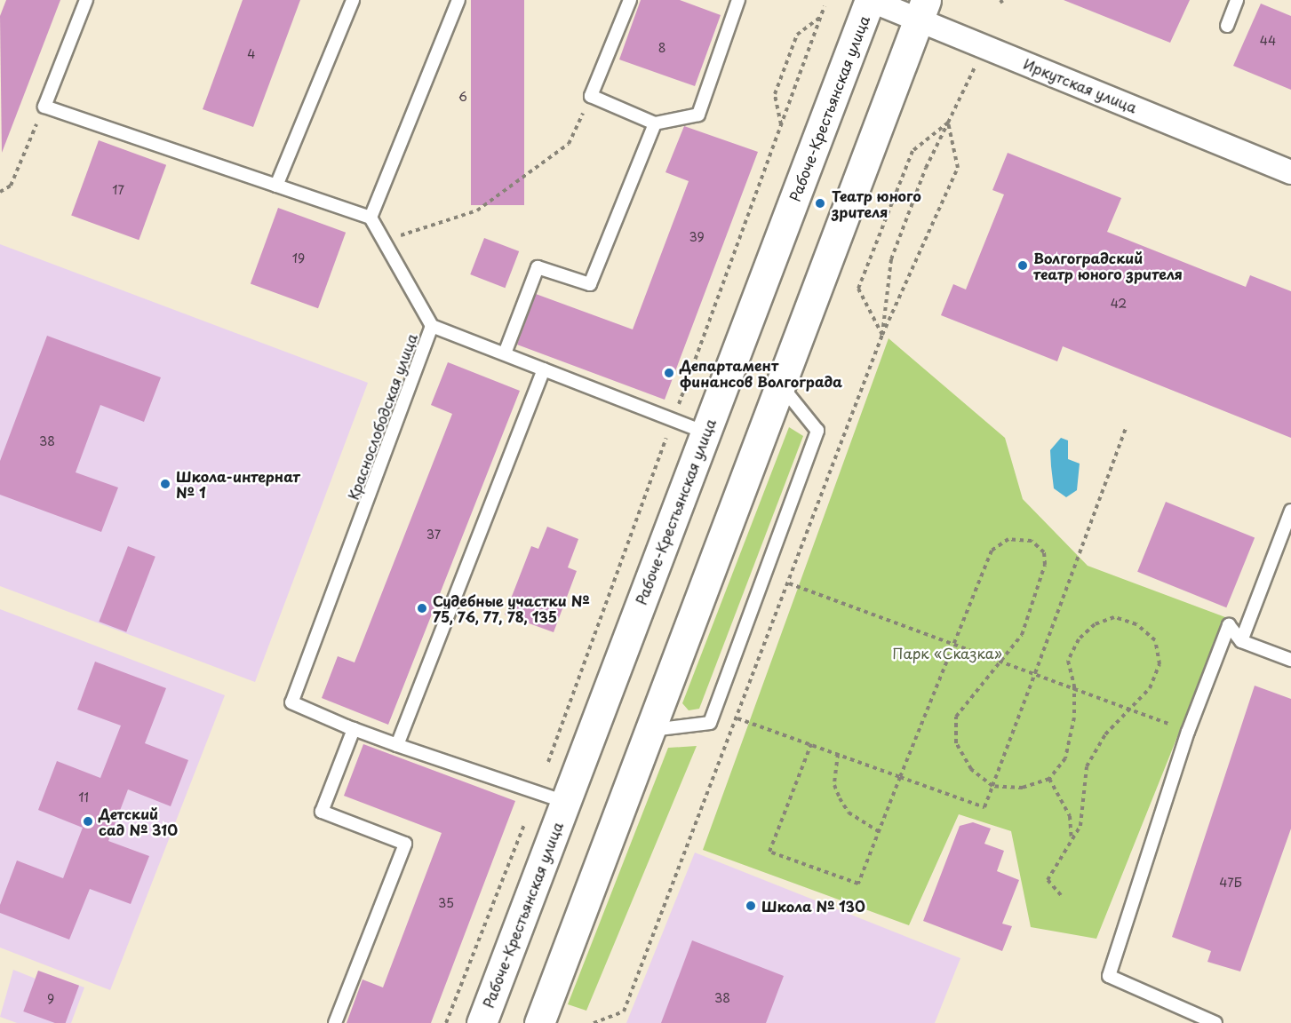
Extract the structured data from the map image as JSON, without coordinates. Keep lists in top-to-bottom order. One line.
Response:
{"streets":{"main road":["Рабоче-Крестьянская улица"],"street":["Иркутская улица"],"lane":["Краснослободская улица"]},"crossings":[["Иркутская улица","Рабоче-Крестьянская улица"],["Рабоче-Крестьянская улица","Краснослободская улица"]],"parks":["Парк «Сказка»"],"places":["Театр юного зрителя","Волгоградский театр юного зрителя","Департамент финансов Волгограда","Школа-интернат № 1","Судебные участки № 75, 76, 77, 78, 135","Детский сад № 310","Школа № 130"],"house_numbers":["44","8","4","6","17","39","19","42","38","37","11","47Б","35","38","9"]}
